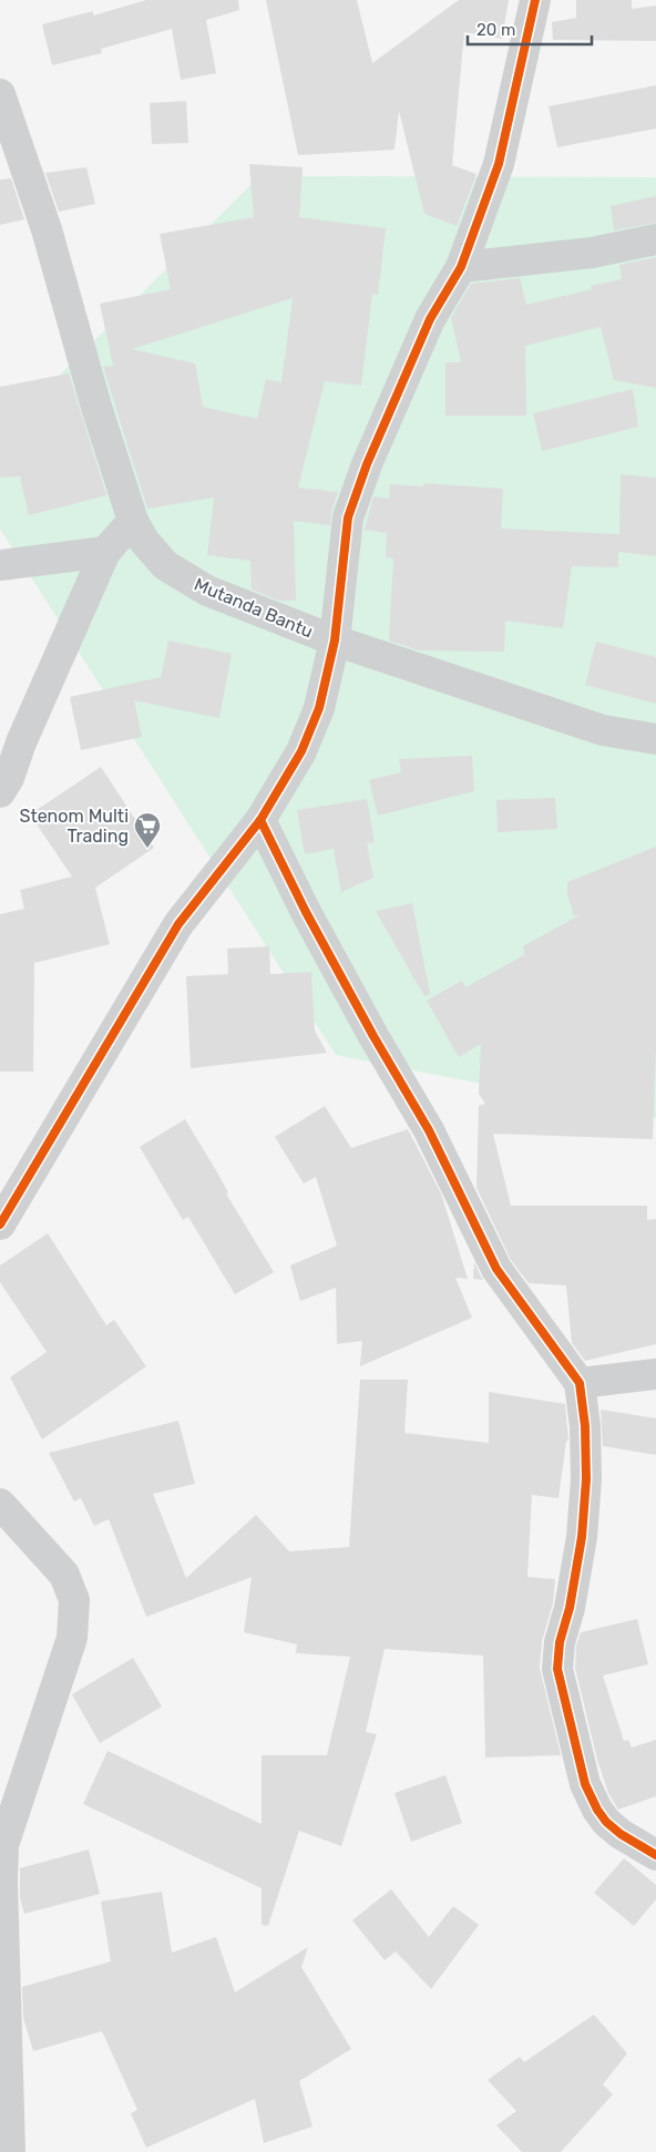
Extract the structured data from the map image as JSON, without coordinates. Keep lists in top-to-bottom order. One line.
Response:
{"streets":{"street":["Mutanda Bantu"]},"places":{"supermarket":["Stenom Multi Trading"]},"scale_bar":"20 m"}
